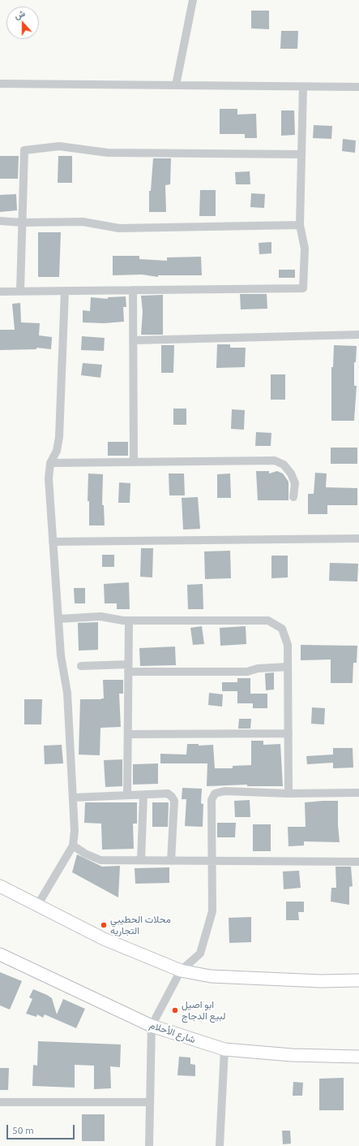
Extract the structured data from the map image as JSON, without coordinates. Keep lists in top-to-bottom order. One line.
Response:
{"streets":{"main road":["شارع الأحلام"]},"places":["محلات الحطيبي التجاريه","ابو اصيل لبيع الدجاج"],"scale_bar":"50 m","north":"top"}
